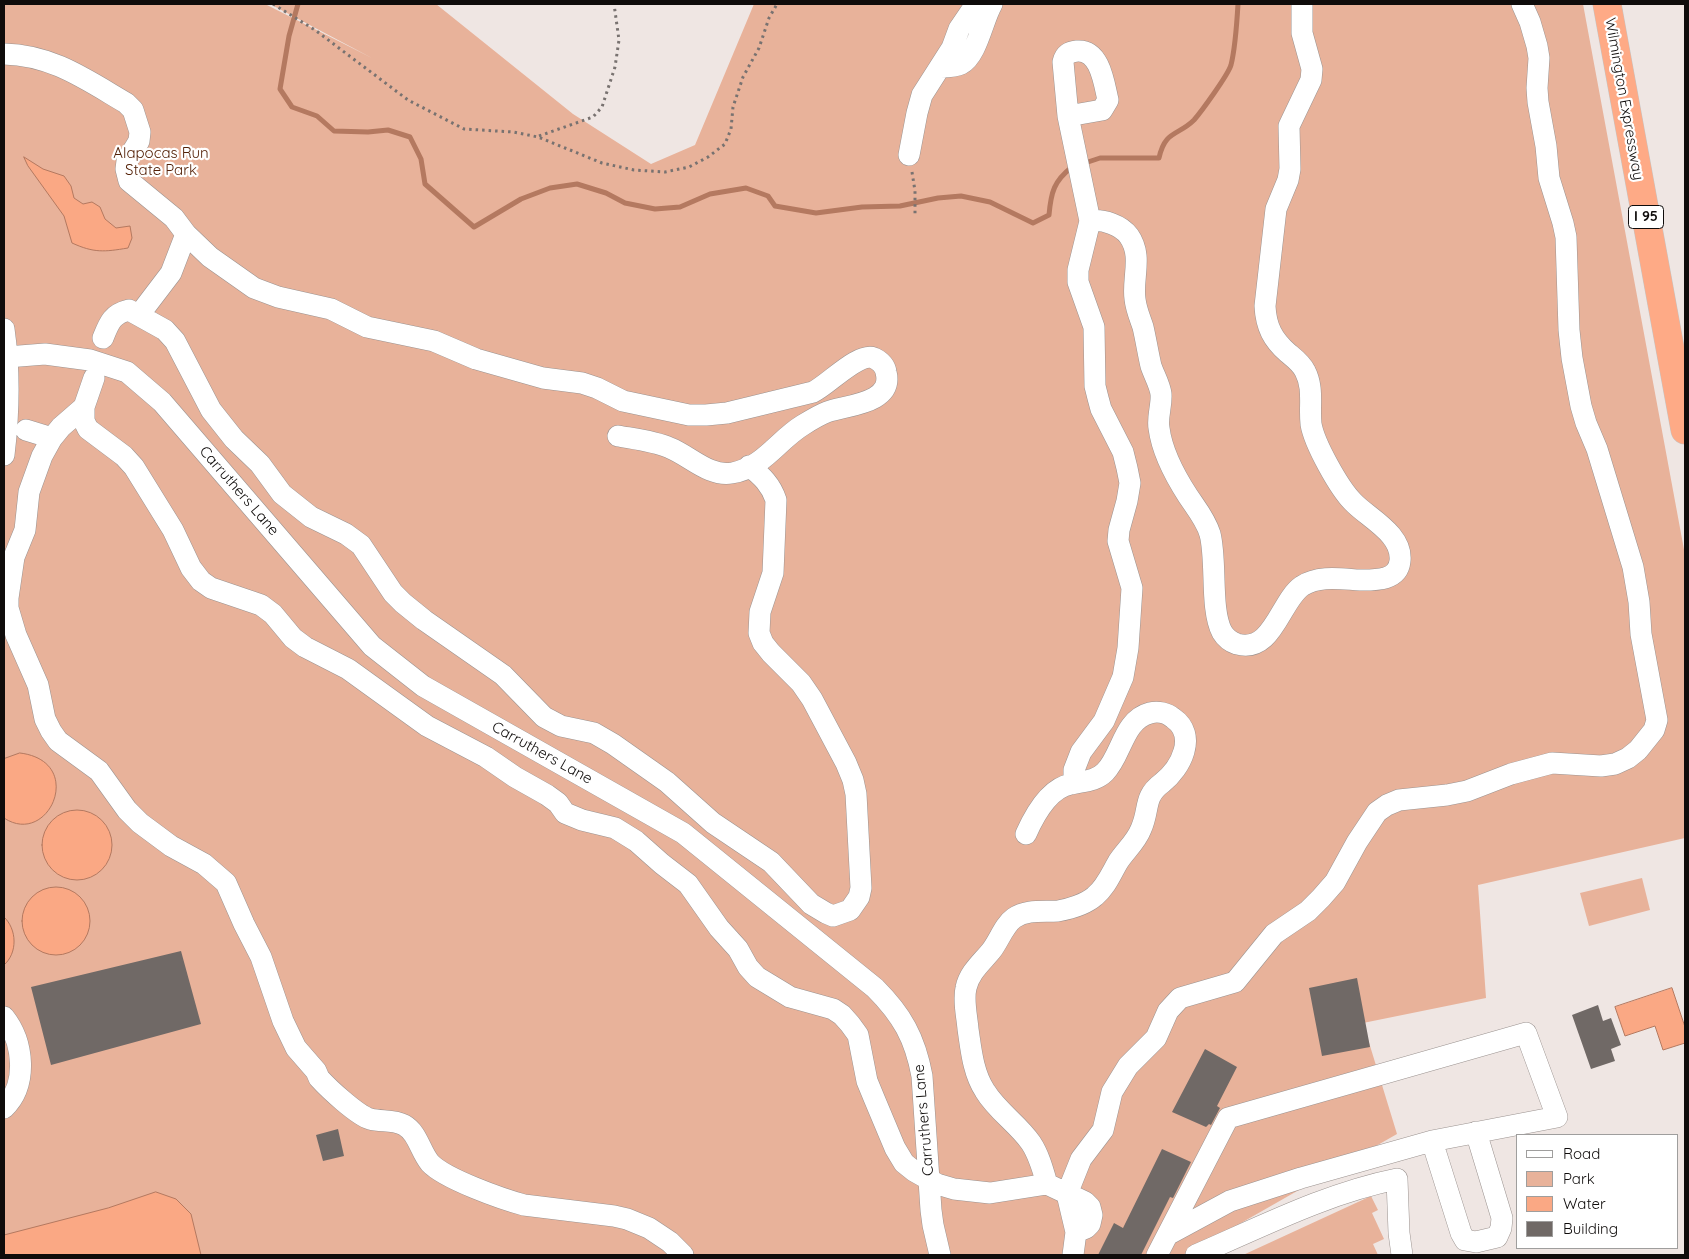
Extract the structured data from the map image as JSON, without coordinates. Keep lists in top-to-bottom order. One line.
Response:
{"streets":{"highway":["Wilmington Expressway","I 95"],"street":["Carruthers Lane"]},"parks":["Alapocas Run State Park"],"legend":["Road","Park","Water","Building"]}
